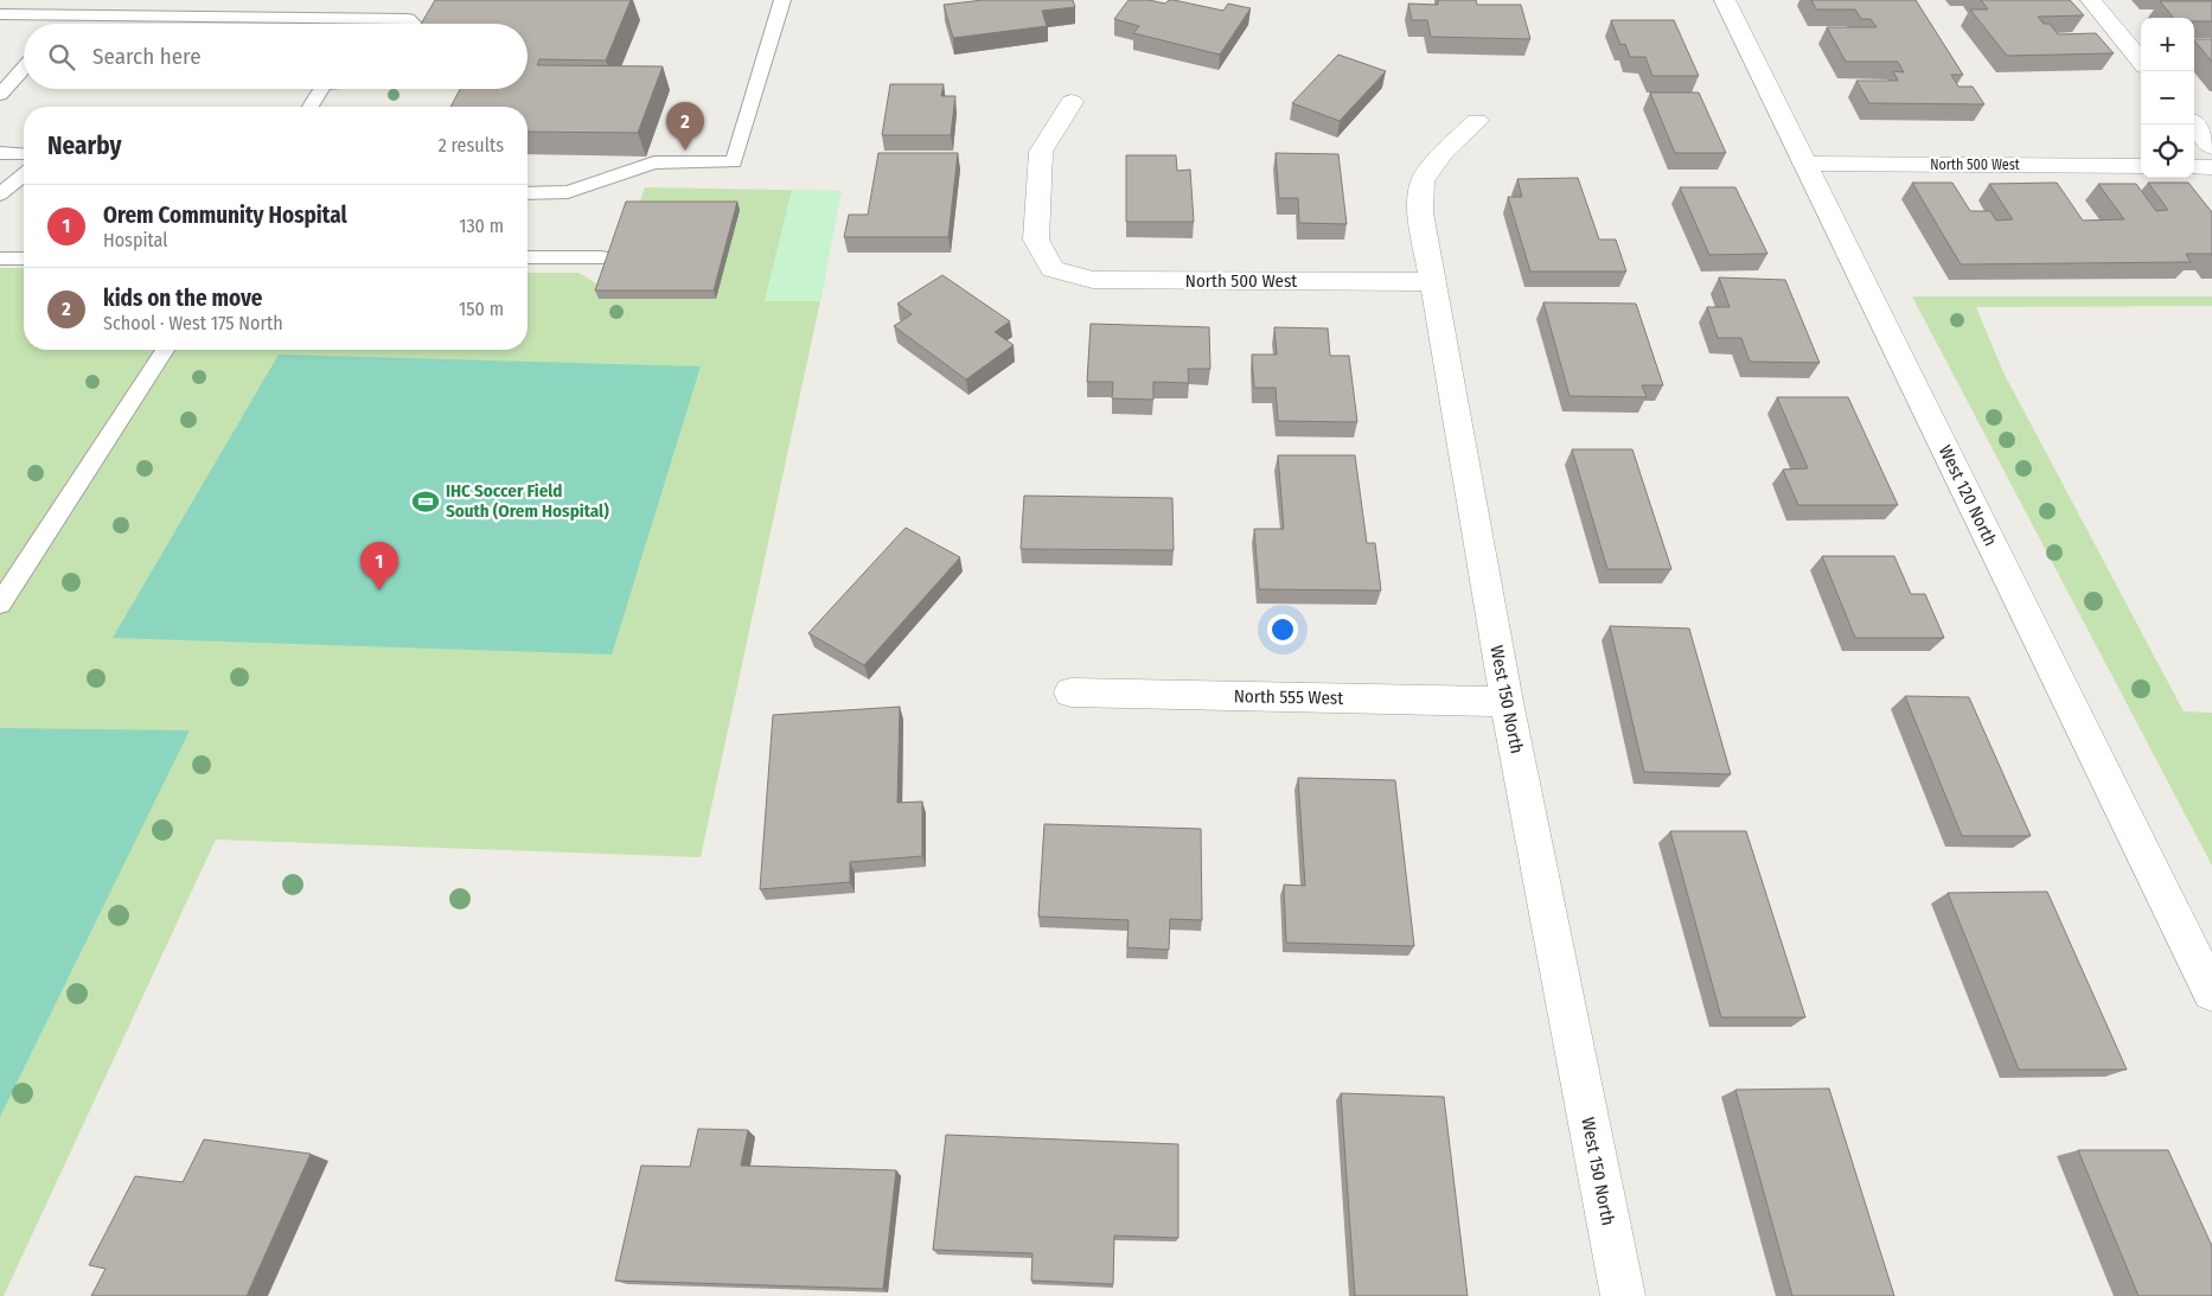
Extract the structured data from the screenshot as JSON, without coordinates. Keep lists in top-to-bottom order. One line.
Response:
{"streets":{"street":["North 500 West","West 120 North","North 555 West","West 150 North"]},"crossings":[["North 500 West","West 120 North"],["North 500 West","West 150 North"],["North 555 West","West 150 North"]],"places":{"sports":["IHC Soccer Field South (Orem Hospital)"]},"page":{"map_buttons":["+","−"],"search":"Search here","pins":["2","1"],"heading":["Nearby","2 results"],"list":[{"mark":"1","name":"Orem Community Hospital","note":"Hospital","value":"130 m"},{"mark":"2","name":"kids on the move","note":"School · West 175 North","value":"150 m"}]}}
